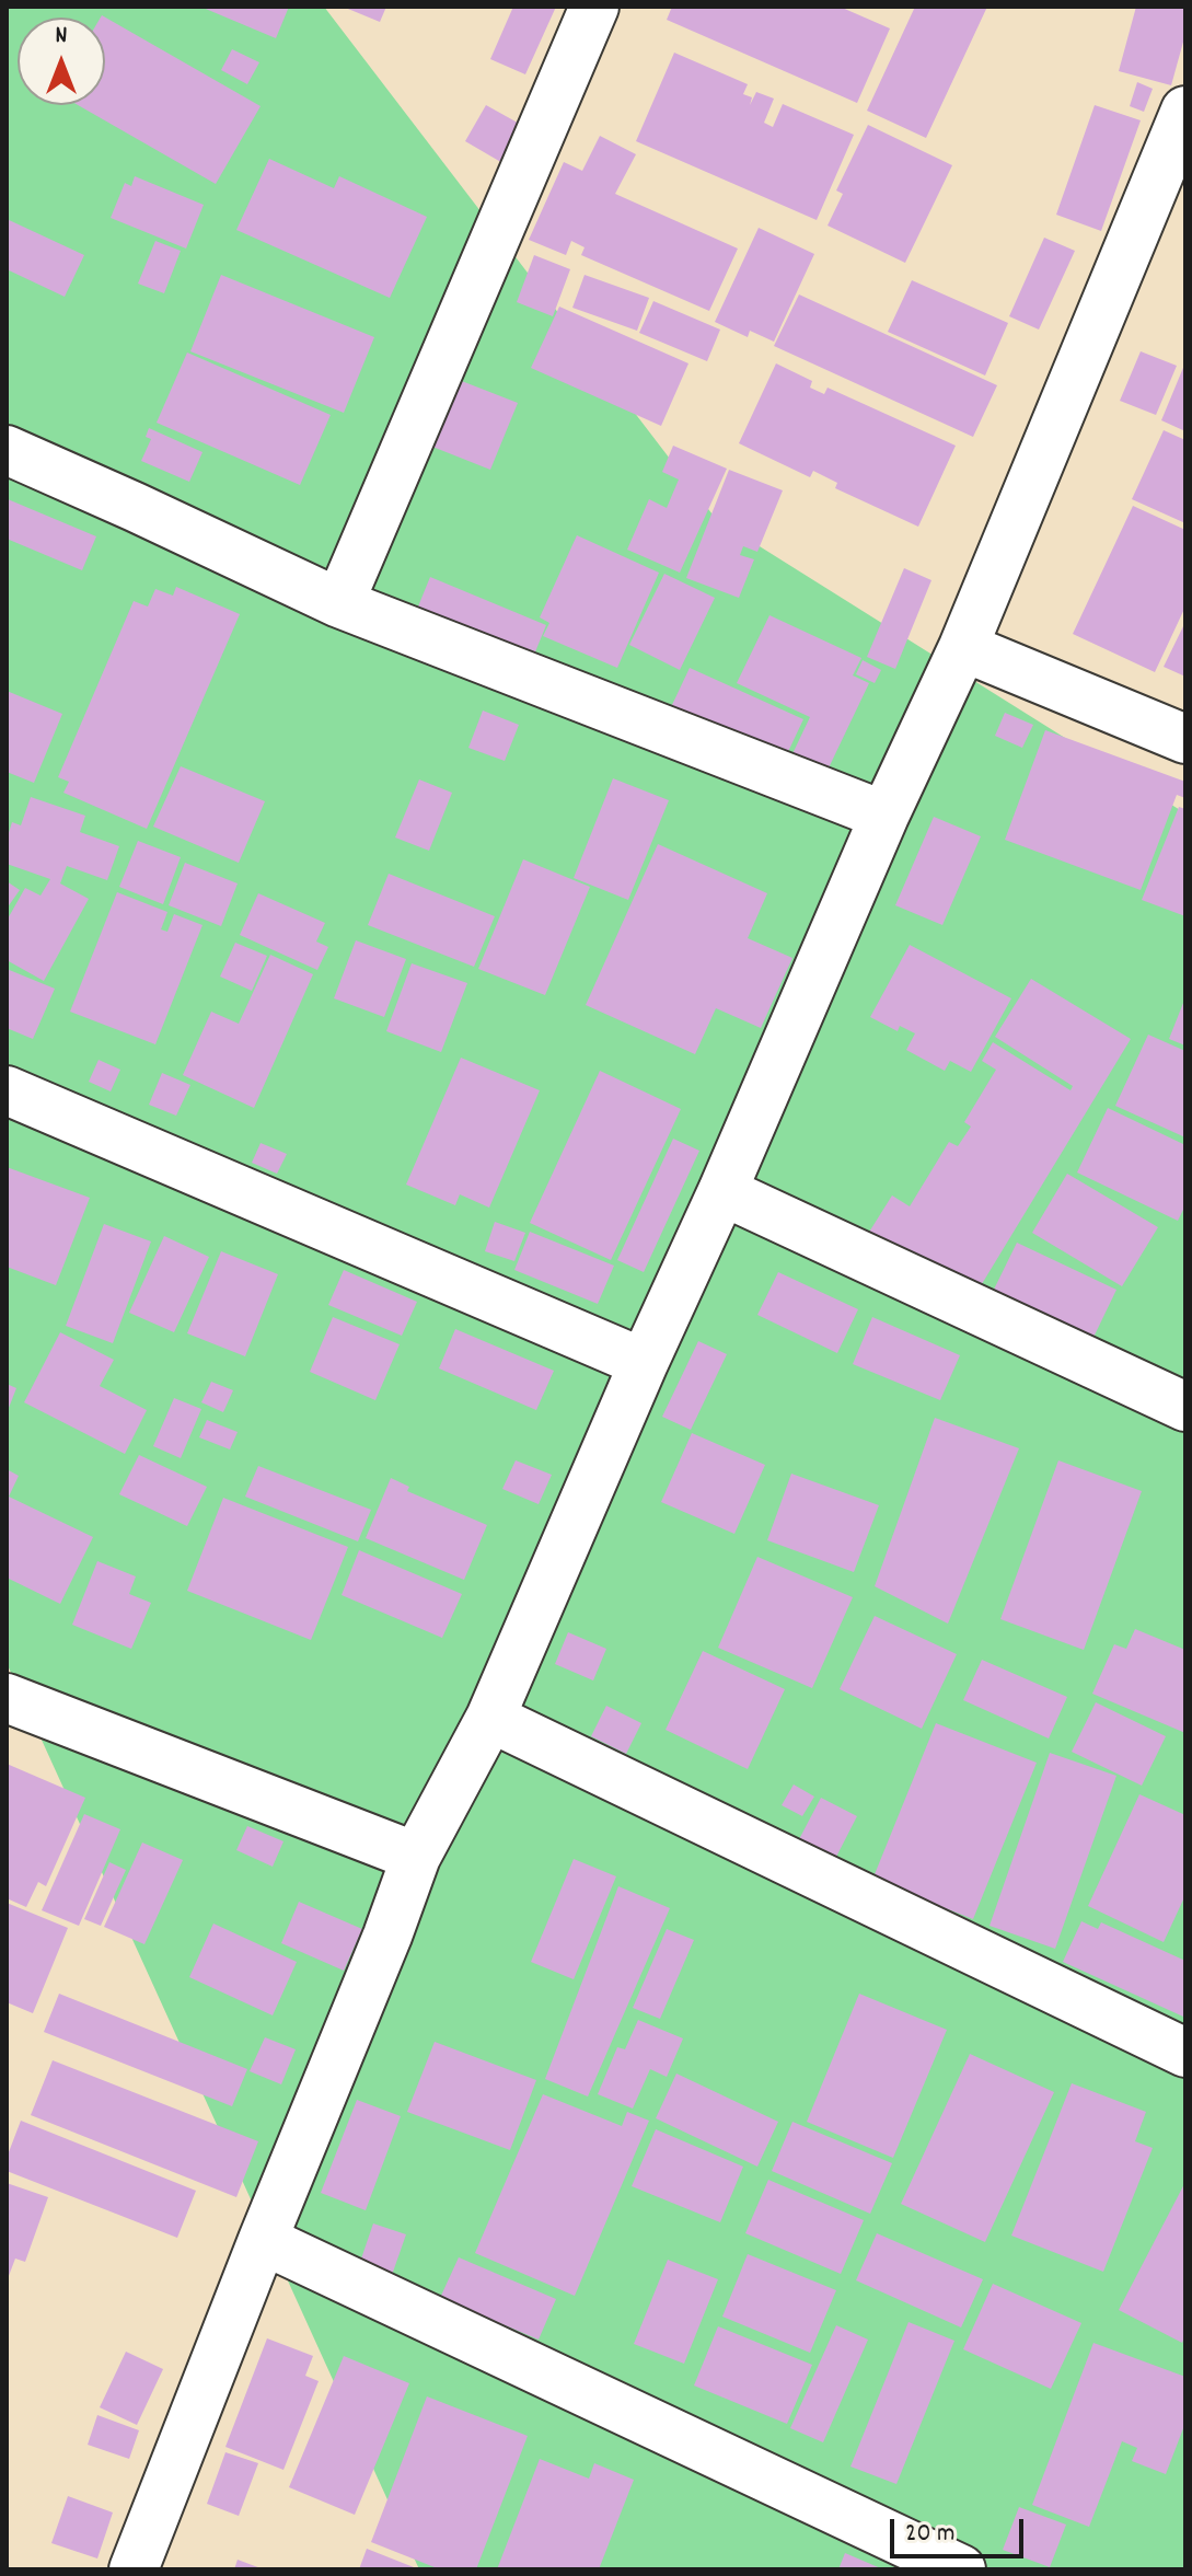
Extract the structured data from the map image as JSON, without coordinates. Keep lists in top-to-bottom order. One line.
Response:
{"scale_bar":"20 m","north":"top"}
